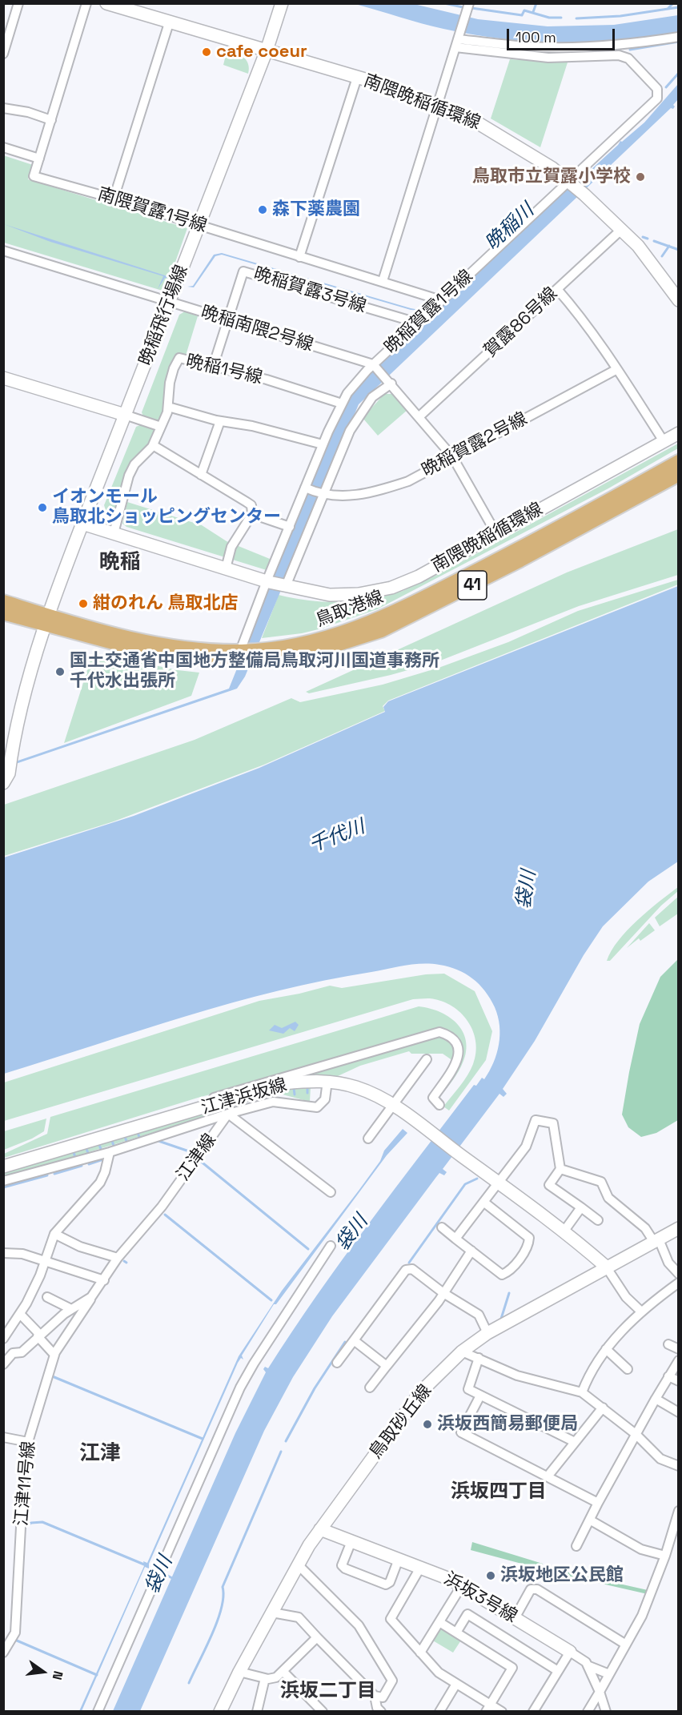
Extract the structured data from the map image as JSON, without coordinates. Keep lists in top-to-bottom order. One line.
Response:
{"streets":{"main road":["41","鳥取港線"],"street":["南隈晩稲循環線","南隈賀露1号線","晩稲賀露3号線","晩稲賀露1号線","晩稲飛行場線","賀露86号線","晩稲南隈2号線","晩稲1号線","晩稲賀露2号線","江津浜坂線","江津線","鳥取砂丘線","江津11号線","浜坂3号線"]},"crossings":[["南隈晩稲循環線","晩稲賀露1号線"],["南隈晩稲循環線","晩稲飛行場線"],["南隈晩稲循環線","賀露86号線"],["南隈賀露1号線","晩稲賀露1号線"],["南隈賀露1号線","晩稲飛行場線"],["晩稲賀露3号線","晩稲賀露1号線"],["晩稲賀露3号線","晩稲南隈2号線"],["晩稲賀露3号線","晩稲1号線"],["晩稲賀露1号線","晩稲南隈2号線"],["晩稲賀露1号線","晩稲1号線"],["晩稲賀露1号線","晩稲賀露2号線"],["晩稲賀露1号線","鳥取港線"],["晩稲飛行場線","晩稲南隈2号線"],["晩稲飛行場線","鳥取港線"],["江津浜坂線","鳥取砂丘線"],["江津線","江津11号線"],["鳥取砂丘線","浜坂3号線"]],"districts":["晩稲","江津","浜坂四丁目","浜坂二丁目"],"water":["晩稲川","千代川","袋川"],"places":["cafe coeur","鳥取市立賀露小学校","森下薬農園","イオンモール 鳥取北ショッピングセンター","紺のれん 鳥取北店","国土交通省中国地方整備局鳥取河川国道事務所 千代水出張所","浜坂西簡易郵便局","浜坂地区公民館"],"scale_bar":"100 m","north":"right"}
